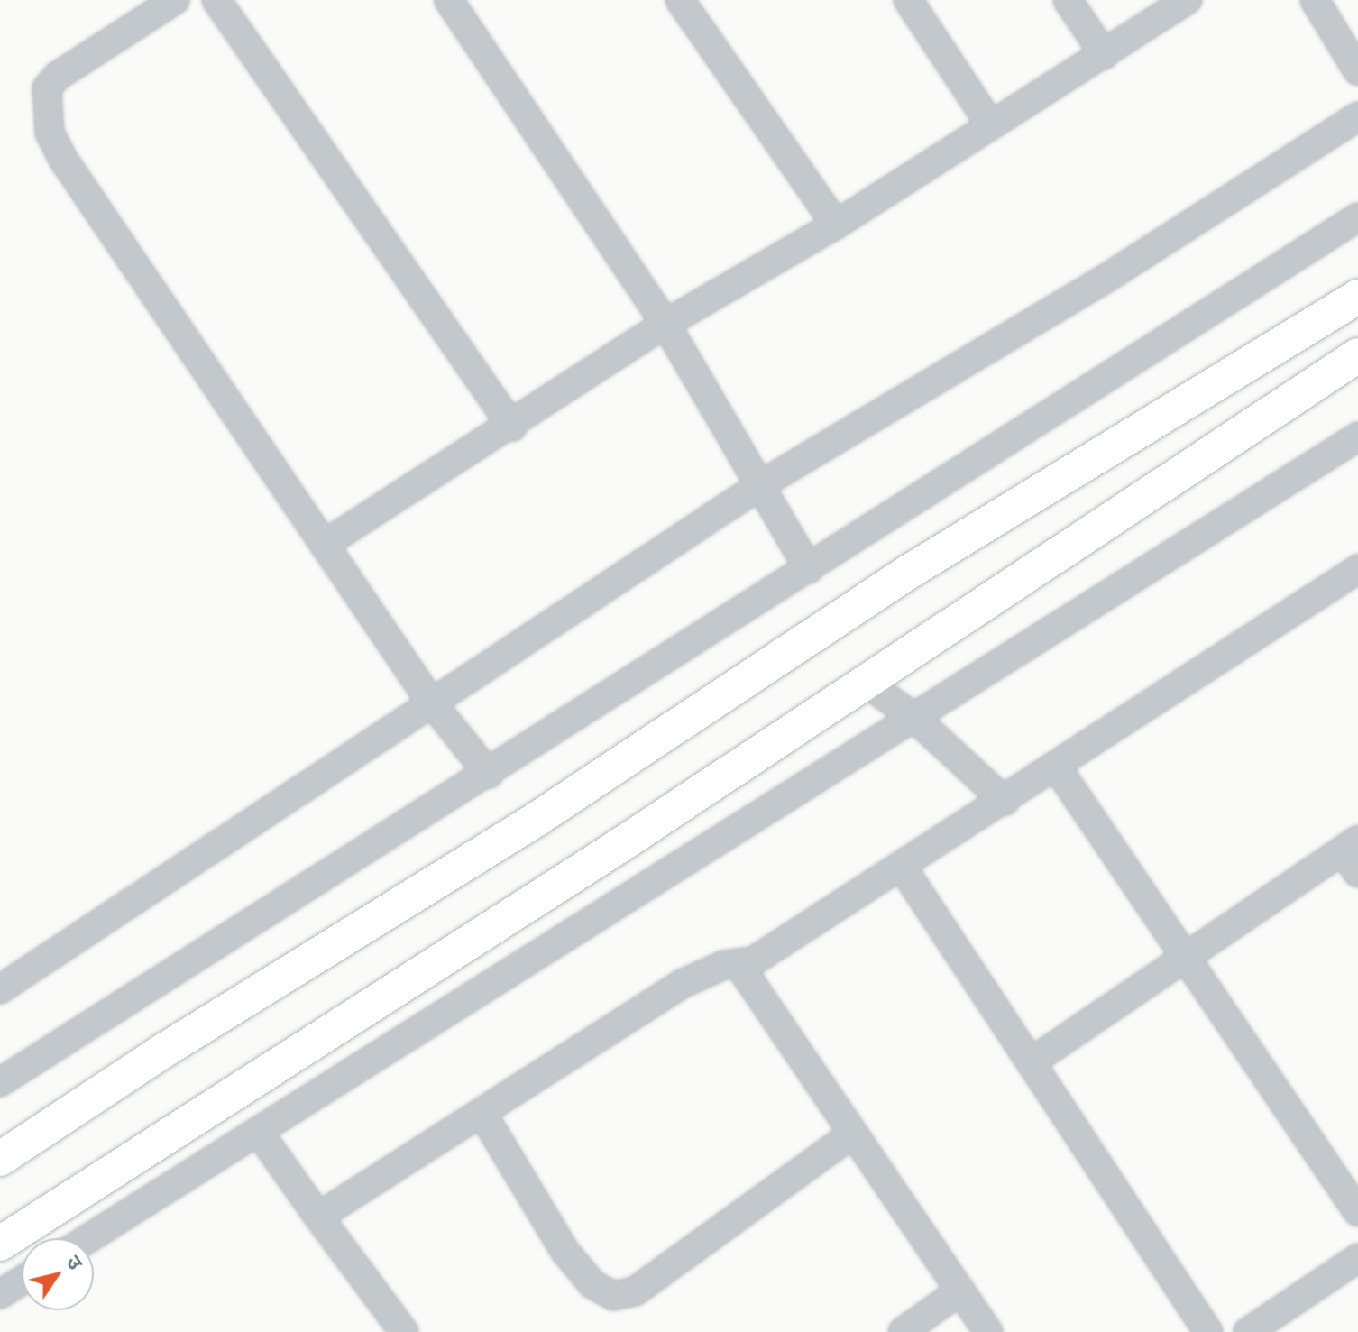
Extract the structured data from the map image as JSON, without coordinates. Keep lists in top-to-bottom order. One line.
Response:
{"north":"top right"}
